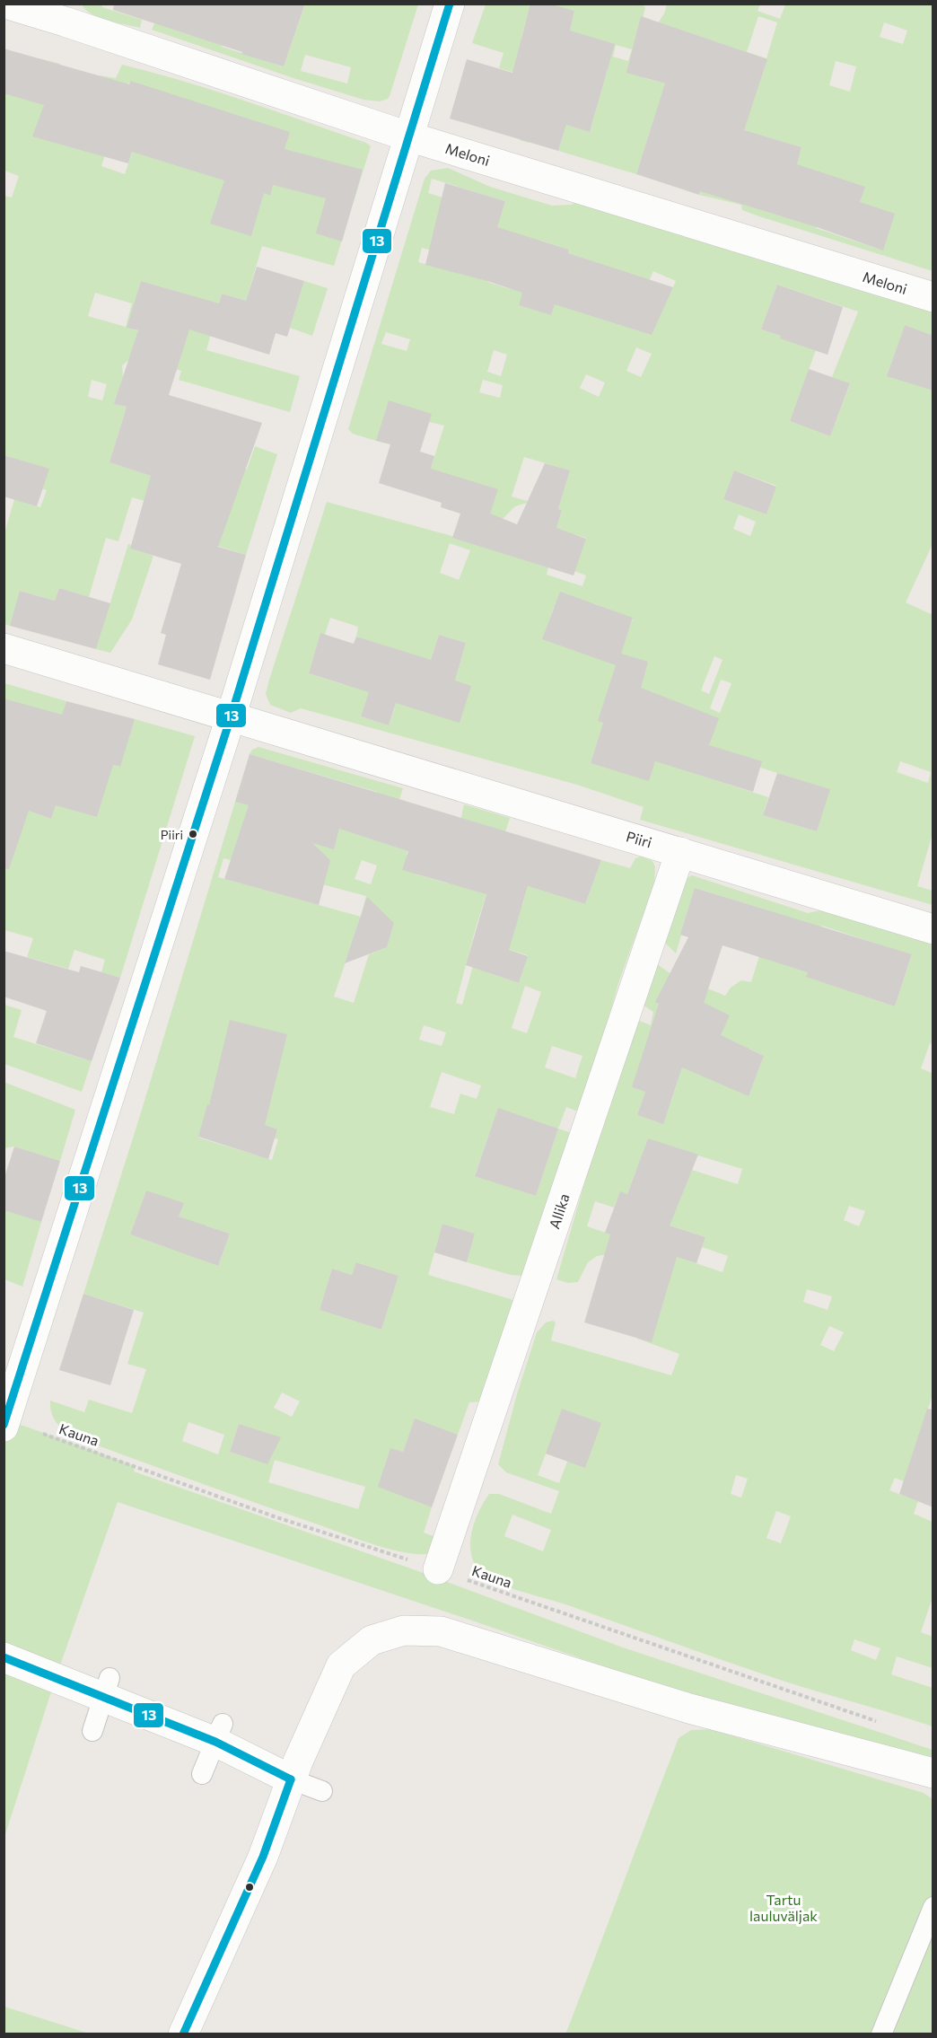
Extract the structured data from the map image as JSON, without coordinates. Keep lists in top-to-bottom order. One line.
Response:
{"streets":{"street":["Meloni","Piiri","Allika"],"path":["Kauna"]},"crossings":[["Piiri","Allika"],["Allika","Kauna"]],"parks":["Tartu lauluväljak"],"places":["Piiri"],"lines":["transit line 13"]}
